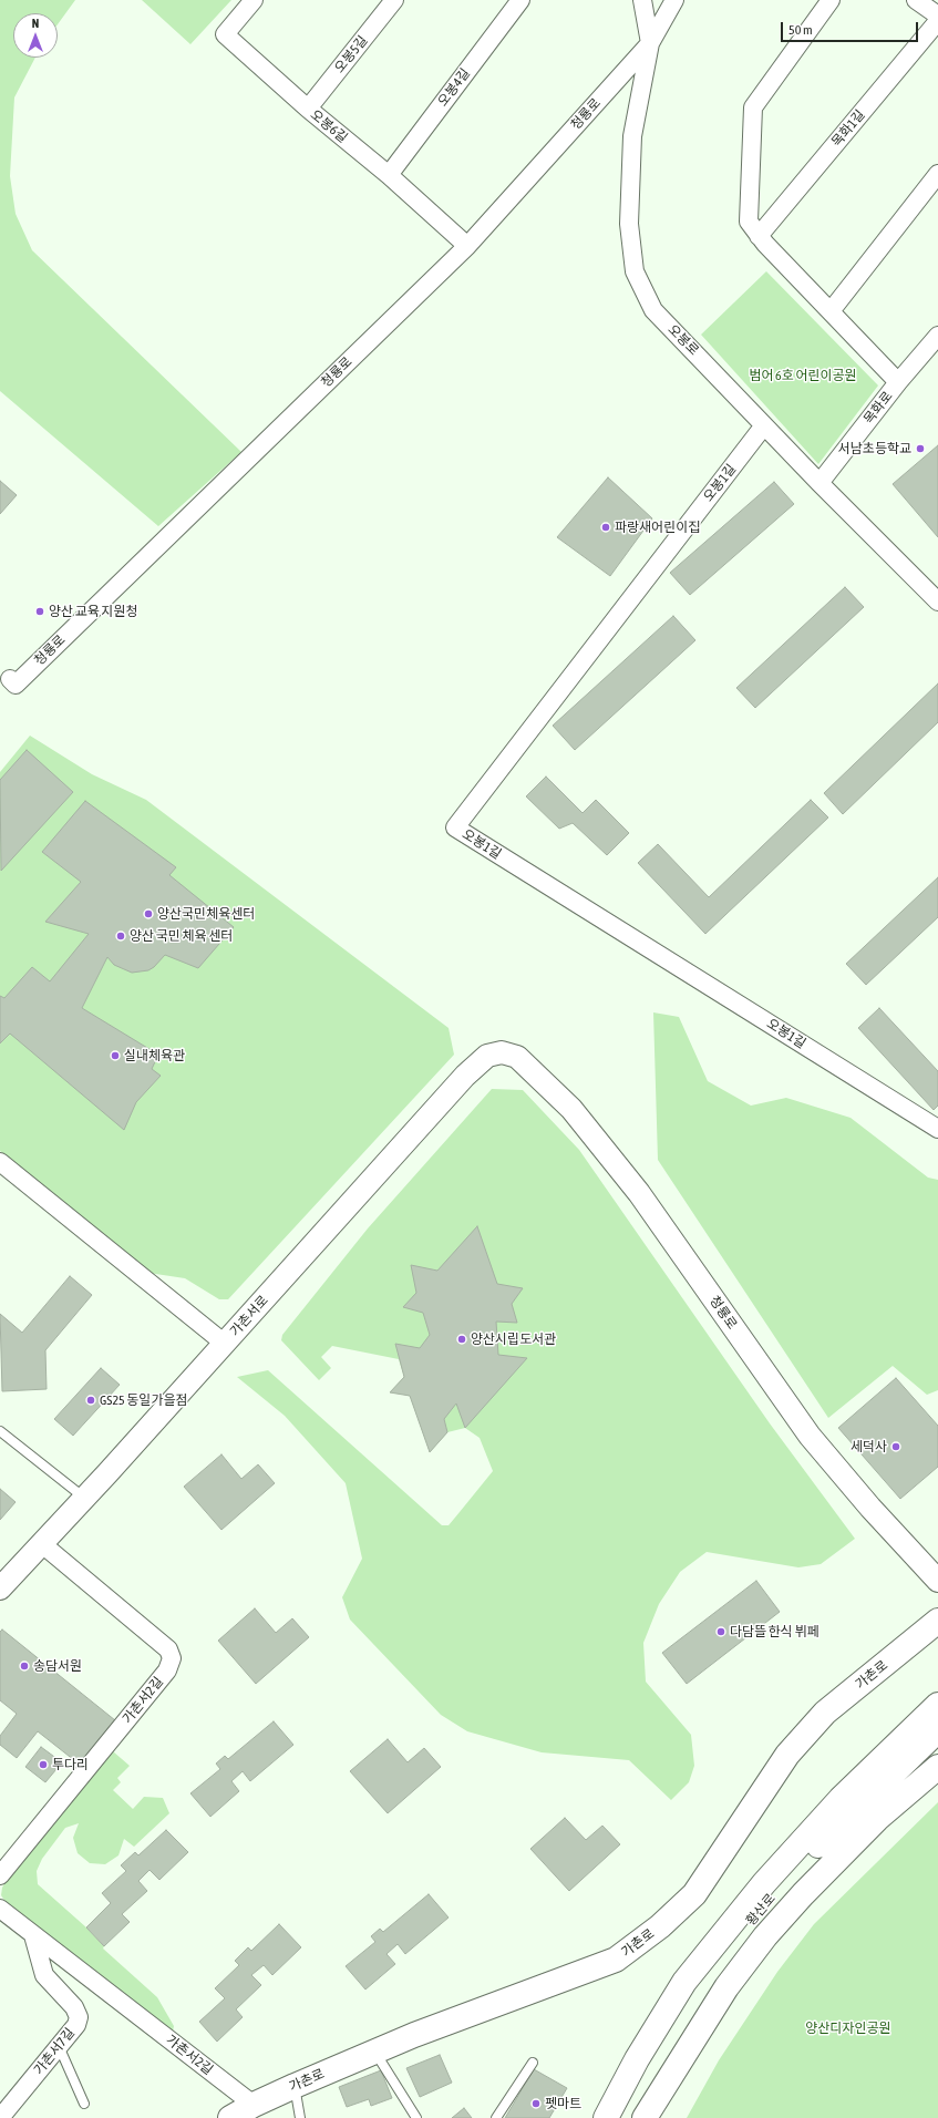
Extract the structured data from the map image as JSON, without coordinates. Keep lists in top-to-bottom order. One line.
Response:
{"streets":{"main road":["가촌로","황산로"],"street":["오봉5길","오봉4길","청룡로","오봉6길","목화1길","오봉로","목화로","오봉1길","가촌서로","가촌서2길","가촌서7길"]},"crossings":[["오봉5길","오봉6길"],["오봉4길","오봉6길"],["청룡로","오봉6길"],["청룡로","오봉로"],["청룡로","가촌서로"],["오봉로","목화로"],["오봉로","오봉1길"],["가촌서로","가촌서2길"],["가촌로","가촌서2길"],["가촌서2길","가촌서7길"]],"parks":["범어 6호 어린이공원","양산디자인공원"],"places":["서남초등학교","파랑새어린이집","양산 교육 지원청","양산국민체육센터","양산 국민 체육 센터","실내체육관","양산시립도서관","GS25 동일가을점","세덕사","다담뜰 한식 뷔페","송담서원","투다리","펫마트"],"scale_bar":"50 m","north":"top"}
